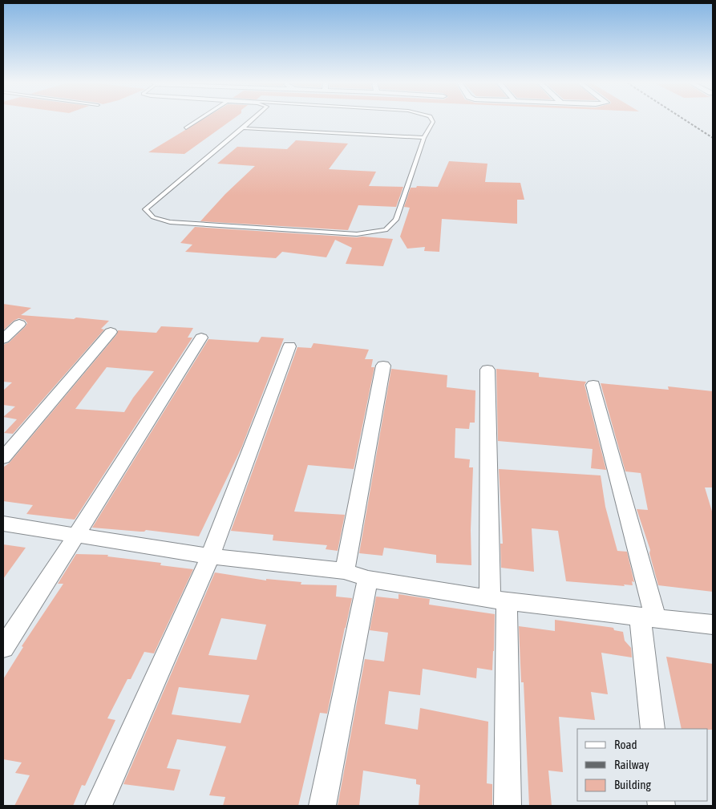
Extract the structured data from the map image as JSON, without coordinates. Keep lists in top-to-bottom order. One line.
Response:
{"legend":["Road","Railway","Building"]}
